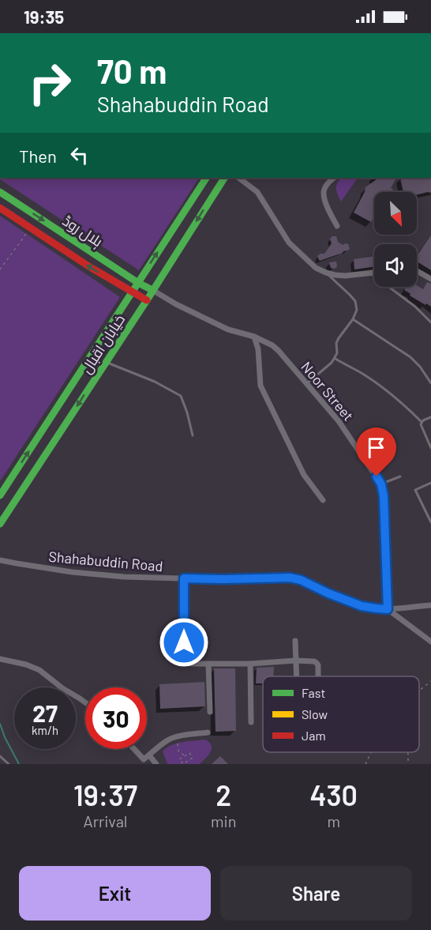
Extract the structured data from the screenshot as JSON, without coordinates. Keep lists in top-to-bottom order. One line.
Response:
{"streets":{"main road":["ہلال روڈ","خیابان اقبال"],"street":["Noor Street","Shahabuddin Road"]},"crossings":[["ہلال روڈ","خیابان اقبال"],["ہلال روڈ","Noor Street"],["خیابان اقبال","Noor Street"],["Noor Street","Shahabuddin Road"]],"legend":["Fast","Slow","Jam"],"north":"bottom right","page":{"status":"19:35","turn":["70 m","Shahabuddin Road"],"then":"Then","speed":"27 km/h","limit":"30","eta":["19:37","Arrival","2","min","430","m"],"buttons":["Exit","Share"]}}
